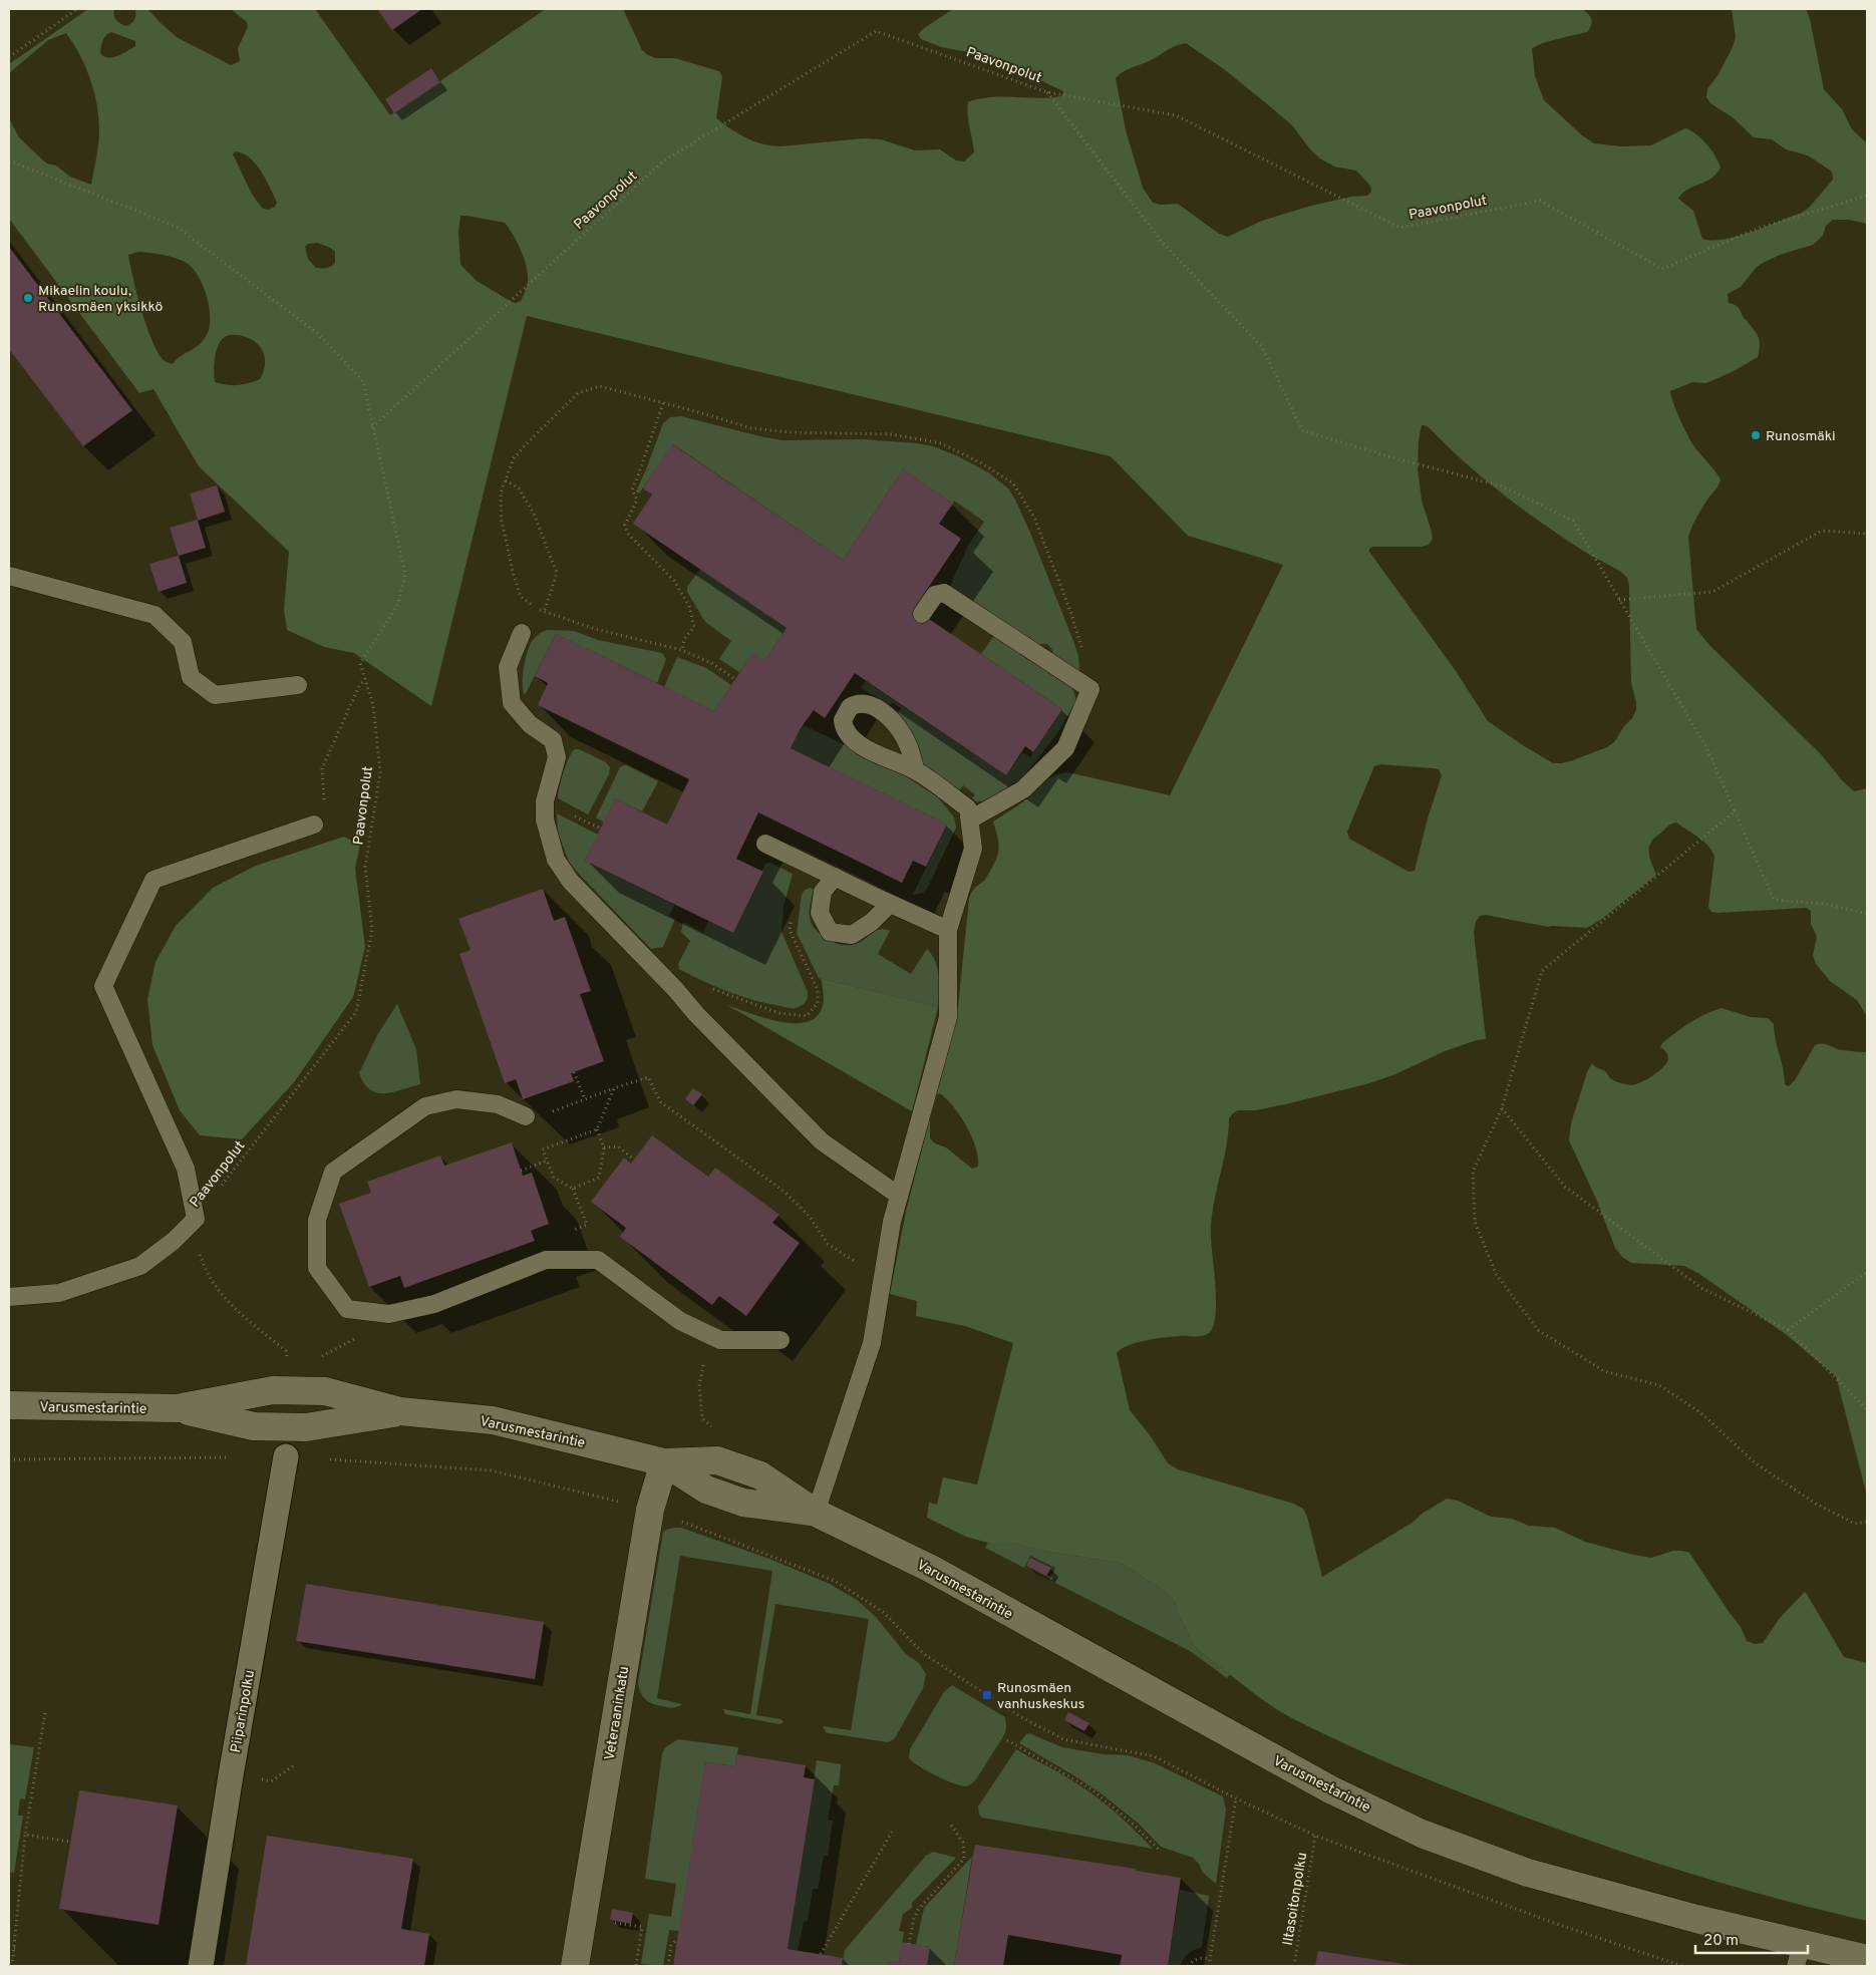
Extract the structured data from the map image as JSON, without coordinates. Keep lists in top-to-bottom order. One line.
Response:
{"streets":{"street":["Varusmestarintie","Piiparinpolku","Veteraaninkatu"],"path":["Paavonpolut","Iltasoitonpolku"]},"crossings":[["Varusmestarintie","Veteraaninkatu"]],"places":{"other":["Mikaelin koulu, Runosmäen yksikkö","Runosmäki"],"transit":["Runosmäen vanhuskeskus"]},"scale_bar":"20 m"}
